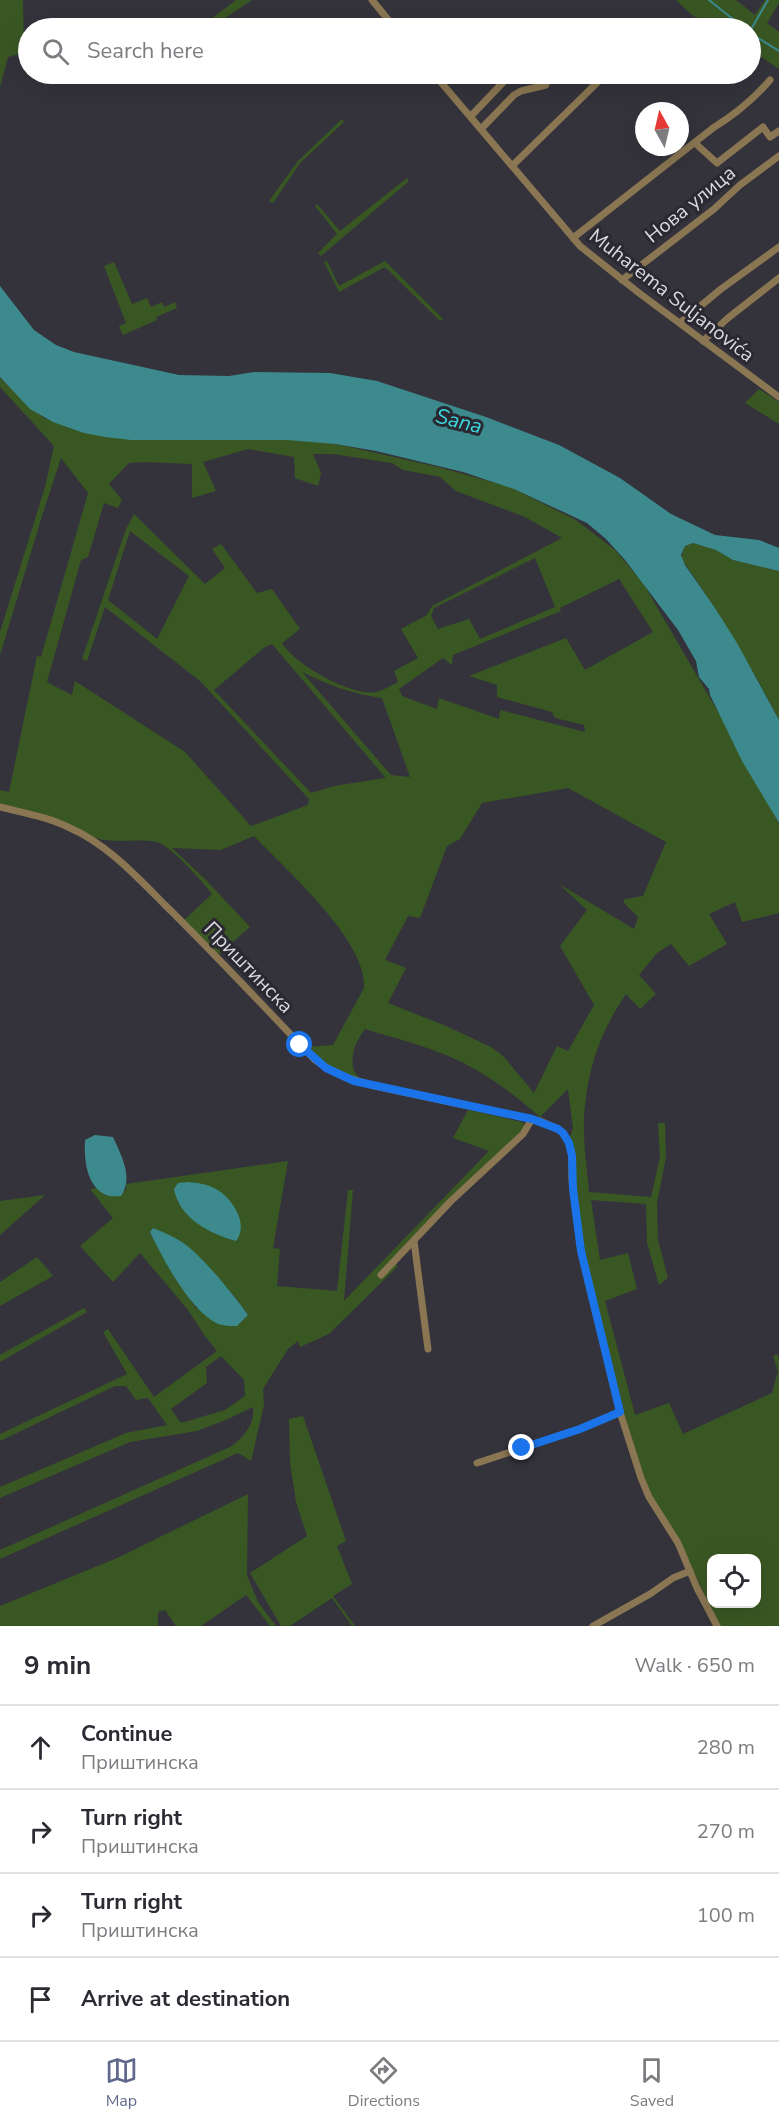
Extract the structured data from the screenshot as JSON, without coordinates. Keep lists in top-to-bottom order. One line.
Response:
{"streets":{"street":["Нова улица","Muharema Suljanovića","Приштинска"]},"crossings":[["Нова улица","Muharema Suljanovića"]],"water":["Sana"],"north":"top","page":{"search":"Search here","heading":["9 min","Walk · 650 m"],"list":[["Continue","Приштинска","280 m"],["Turn right","Приштинска","270 m"],["Turn right","Приштинска","100 m"],"Arrive at destination"],"nav":["Map","Directions","Saved"]}}
